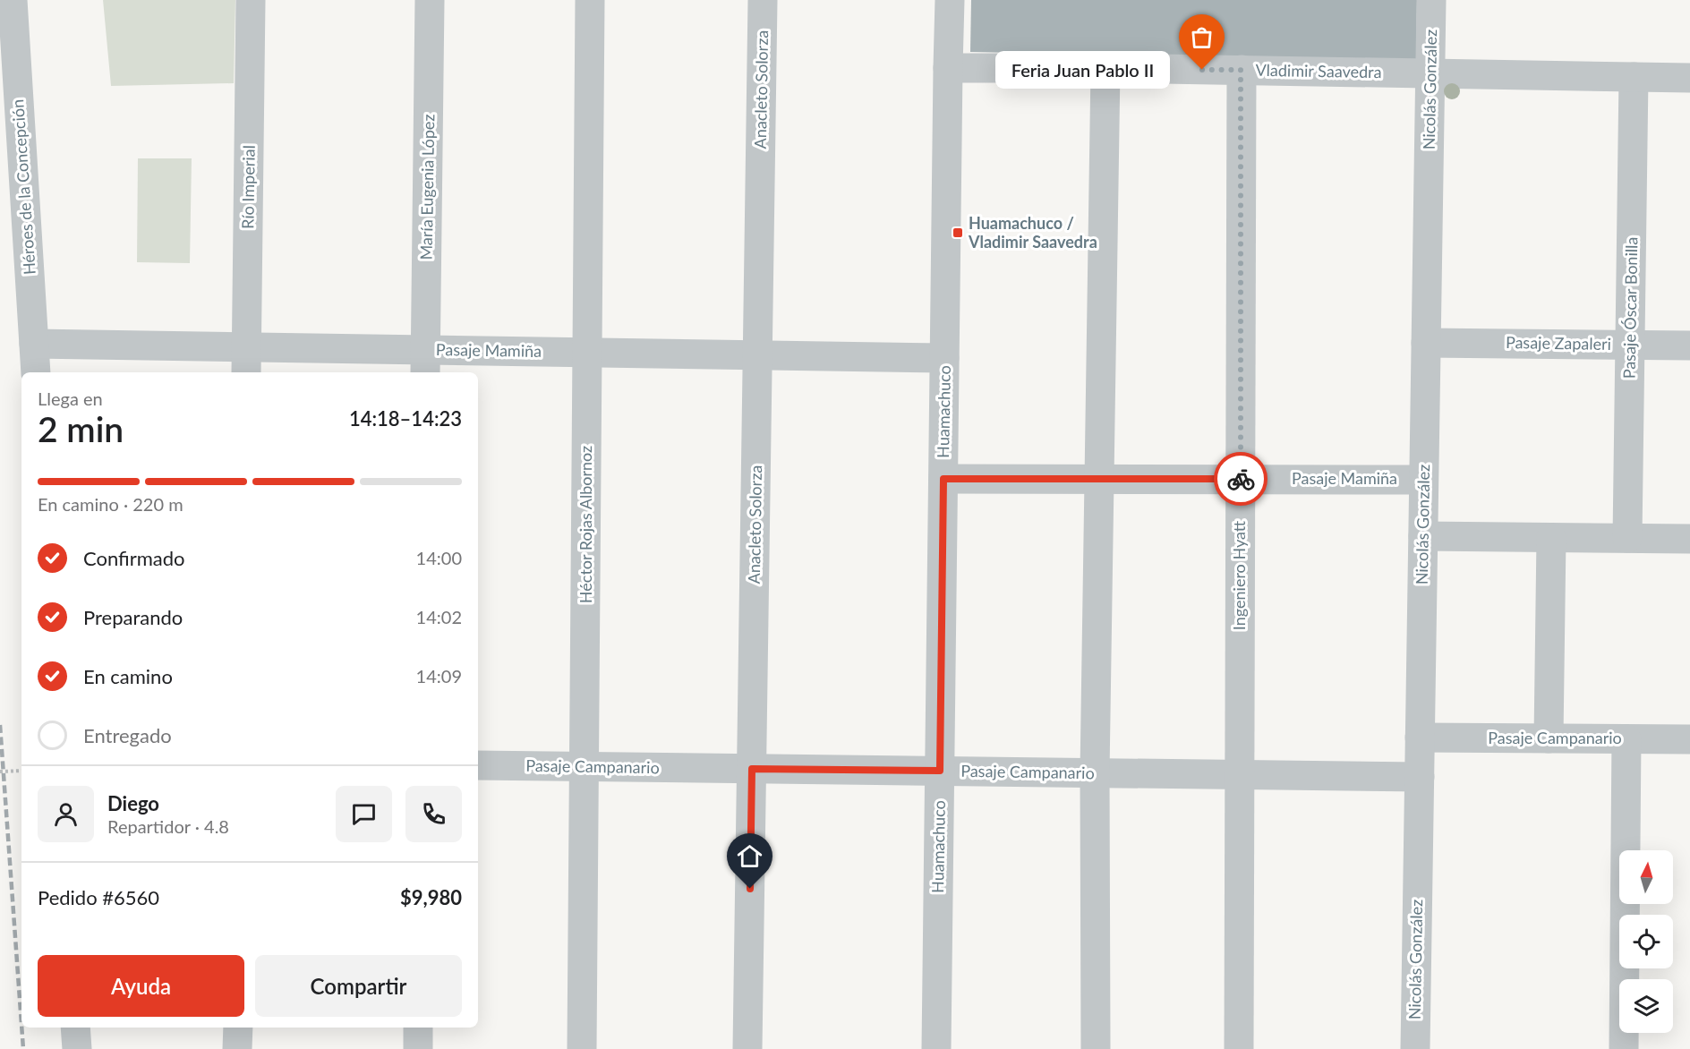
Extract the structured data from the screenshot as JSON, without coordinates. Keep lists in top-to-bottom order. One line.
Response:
{"streets":{"street":["Vladimir Saavedra","Anacleto Solorza","Nicolás González","Héroes de la Concepción","Río Imperial","María Eugenia López","Pasaje Óscar Bonilla","Pasaje Zapaleri","Pasaje Mamiña","Huamachuco","Héctor Rojas Albornoz","Ingeniero Hyatt","Pasaje Campanario"]},"crossings":[["Vladimir Saavedra","Nicolás González"],["Vladimir Saavedra","Pasaje Óscar Bonilla"],["Vladimir Saavedra","Huamachuco"],["Vladimir Saavedra","Ingeniero Hyatt"],["Anacleto Solorza","Pasaje Mamiña"],["Anacleto Solorza","Pasaje Campanario"],["Nicolás González","Pasaje Zapaleri"],["Nicolás González","Pasaje Mamiña"],["Nicolás González","Pasaje Campanario"],["Héroes de la Concepción","Pasaje Mamiña"],["Río Imperial","Pasaje Mamiña"],["María Eugenia López","Pasaje Mamiña"],["Pasaje Óscar Bonilla","Pasaje Zapaleri"],["Pasaje Mamiña","Huamachuco"],["Pasaje Mamiña","Héctor Rojas Albornoz"],["Pasaje Mamiña","Ingeniero Hyatt"],["Huamachuco","Pasaje Campanario"],["Héctor Rojas Albornoz","Pasaje Campanario"],["Ingeniero Hyatt","Pasaje Campanario"]],"places":{"other":["Feria Juan Pablo II"],"transit":["Huamachuco / Vladimir Saavedra"]},"north":"top","page":{"bubble":"Feria Juan Pablo II","heading":["2 min","Llega en","14:18–14:23"],"panel":["Diego","Repartidor · 4.8","Pedido #6560","$9,980"],"bar":"En camino · 220 m","list":[["Confirmado","14:00"],["Preparando","14:02"],["En camino","14:09"],"Entregado"],"buttons":["Ayuda","Compartir"]}}
